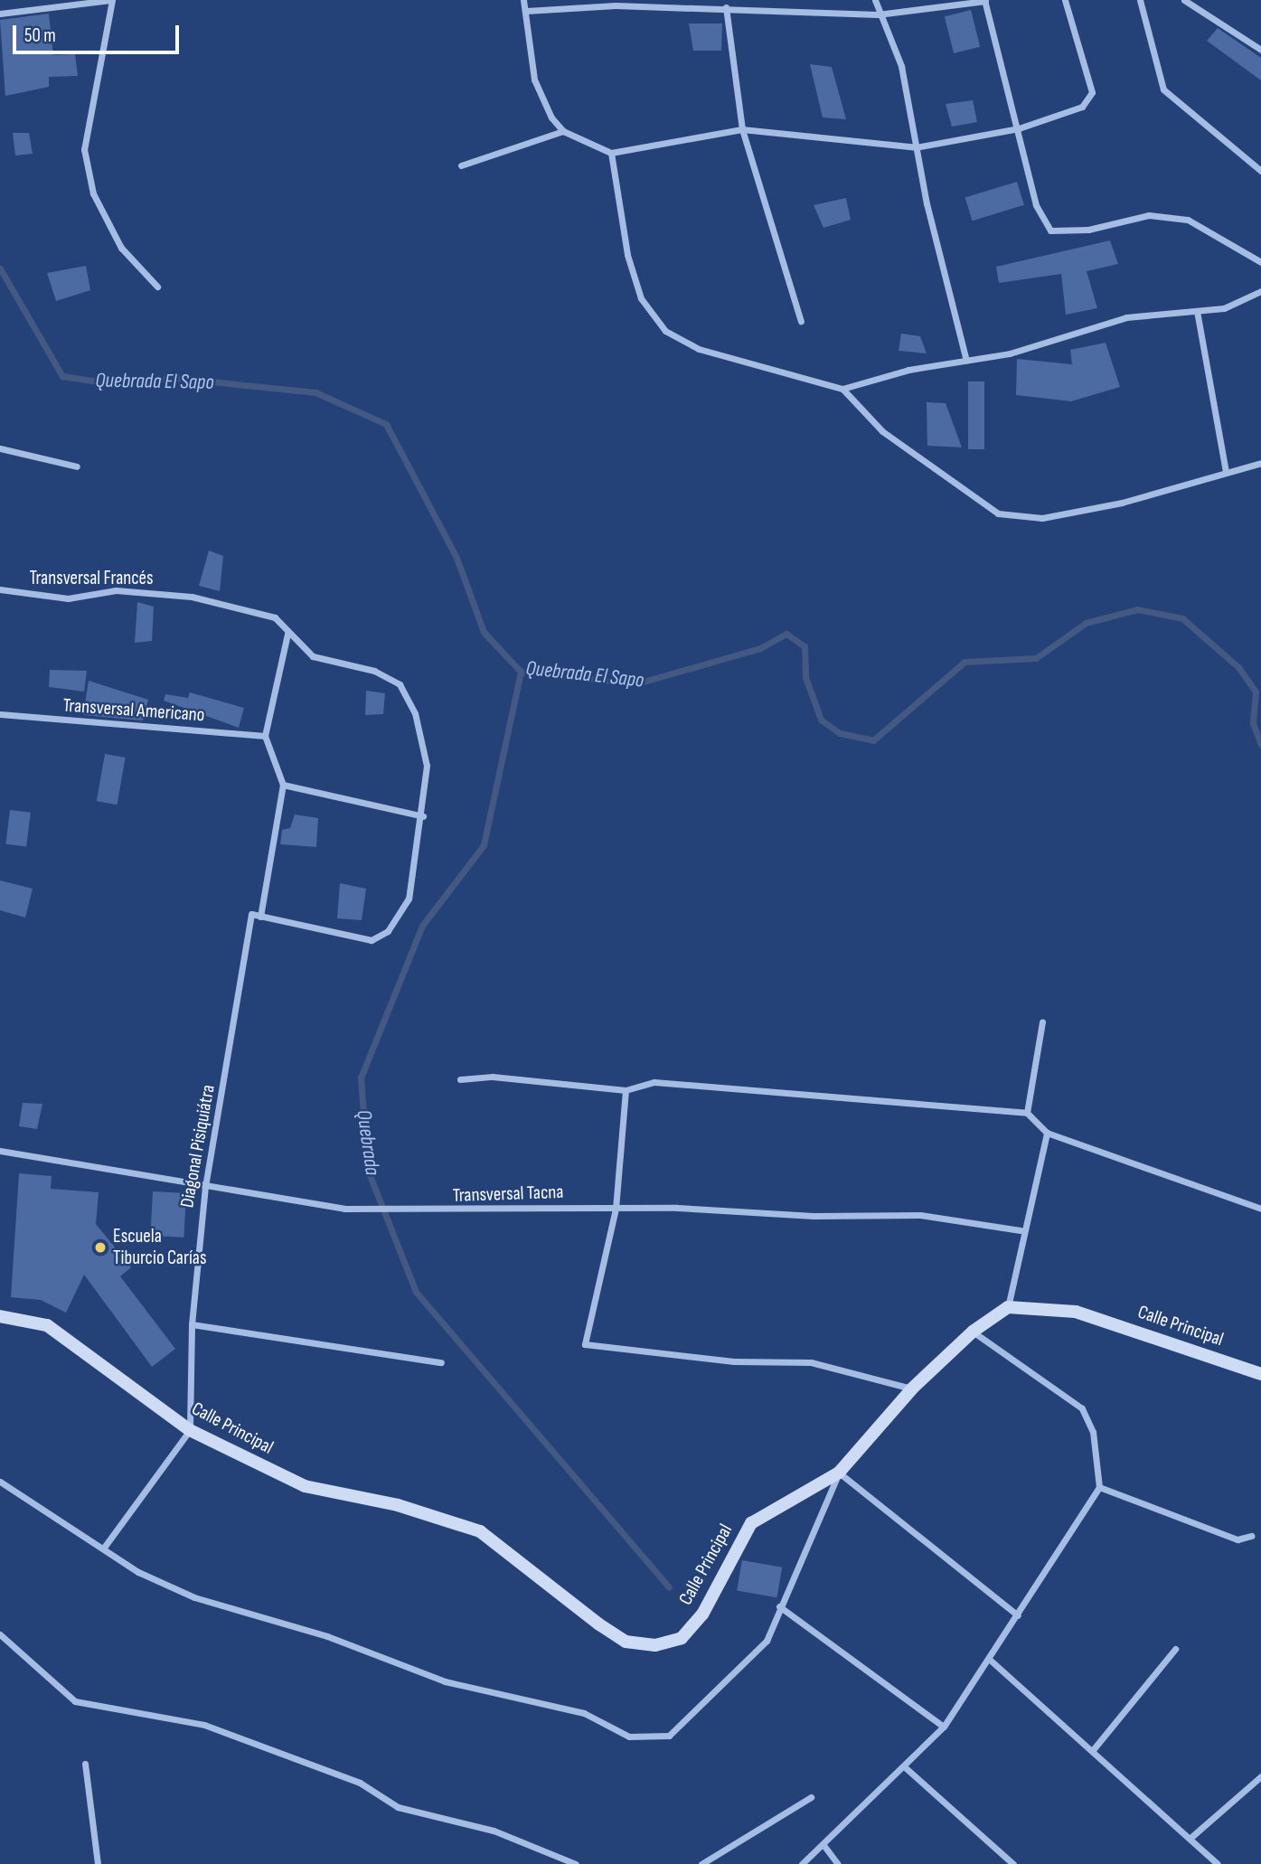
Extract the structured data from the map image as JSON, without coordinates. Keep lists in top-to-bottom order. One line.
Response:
{"streets":{"street":["Transversal Francés","Transversal Americano","Diagonal Pisiquiátra","Transversal Tacna","Calle Principal"]},"crossings":[["Transversal Francés","Diagonal Pisiquiátra"],["Diagonal Pisiquiátra","Transversal Tacna"],["Diagonal Pisiquiátra","Calle Principal"]],"water":["Quebrada El Sapo","Quebrada"],"places":["Escuela Tiburcio Carías"],"scale_bar":"50 m"}
